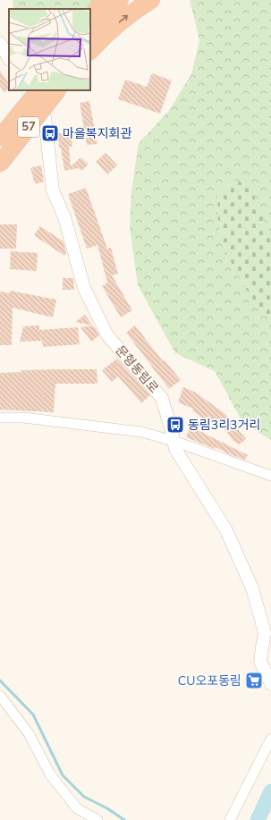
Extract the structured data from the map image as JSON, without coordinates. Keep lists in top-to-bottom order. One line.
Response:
{"streets":{"highway":["57"],"street":["문형동림로"]},"places":{"bus stop":["마을복지회관","동림3리3거리"],"supermarket":["CU오포동림"]}}
